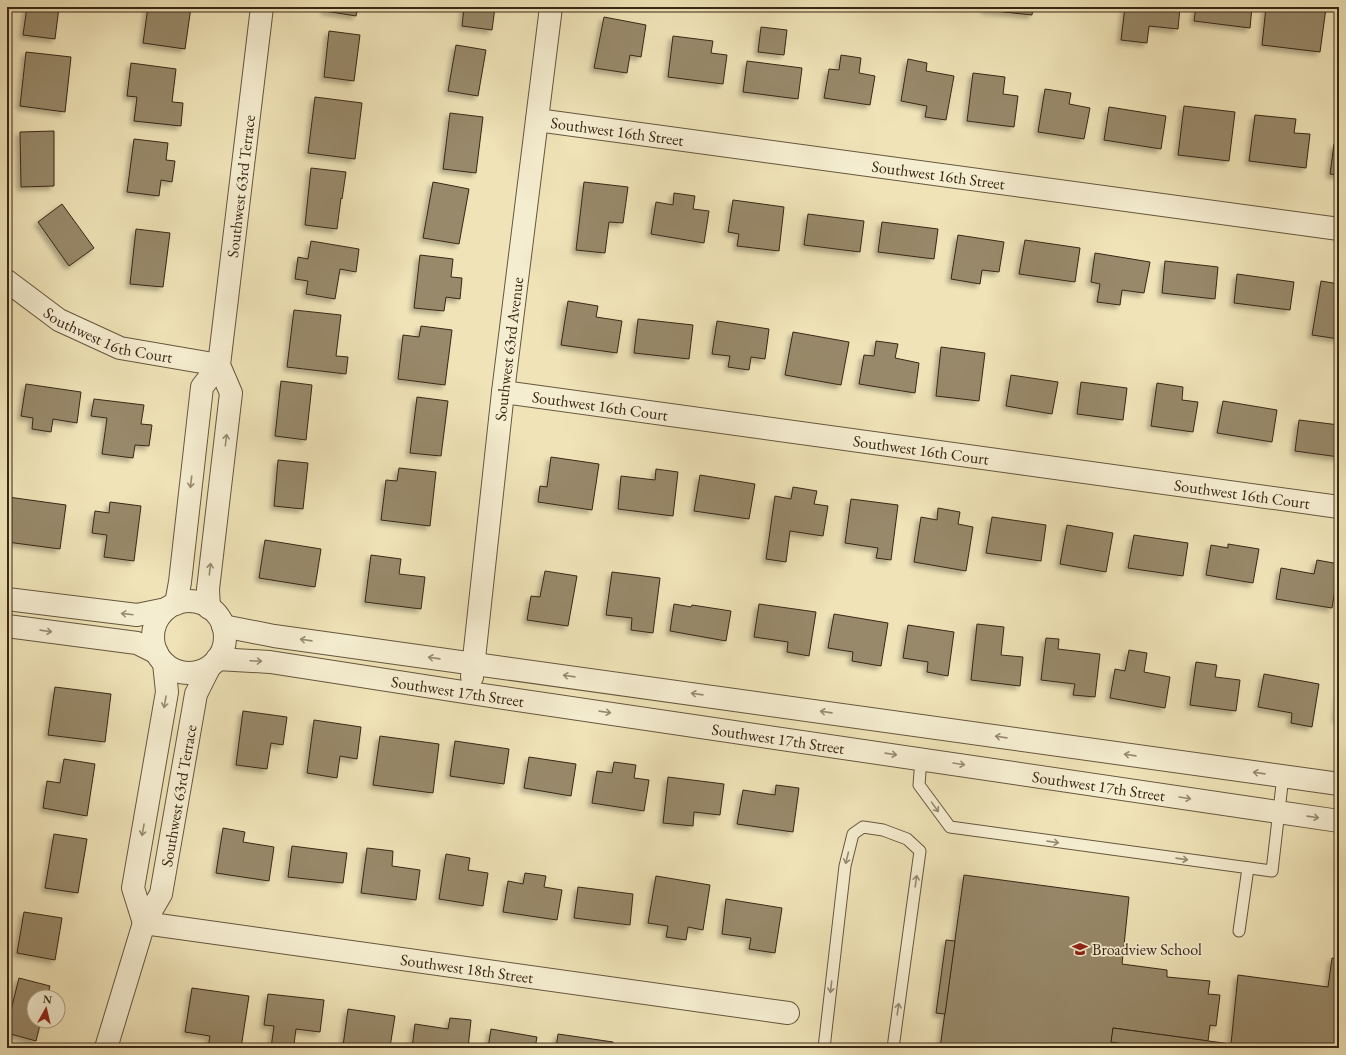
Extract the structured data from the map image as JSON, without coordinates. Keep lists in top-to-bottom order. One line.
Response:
{"streets":{"street":["Southwest 16th Street","Southwest 63rd Terrace","Southwest 16th Court","Southwest 63rd Avenue","Southwest 17th Street","Southwest 18th Street"]},"crossings":[["Southwest 16th Street","Southwest 63rd Avenue"],["Southwest 63rd Terrace","Southwest 16th Court"],["Southwest 63rd Terrace","Southwest 17th Street"],["Southwest 63rd Terrace","Southwest 18th Street"],["Southwest 16th Court","Southwest 63rd Avenue"],["Southwest 63rd Avenue","Southwest 17th Street"]],"places":{"school or university":["Broadview School"]},"north":"top"}
